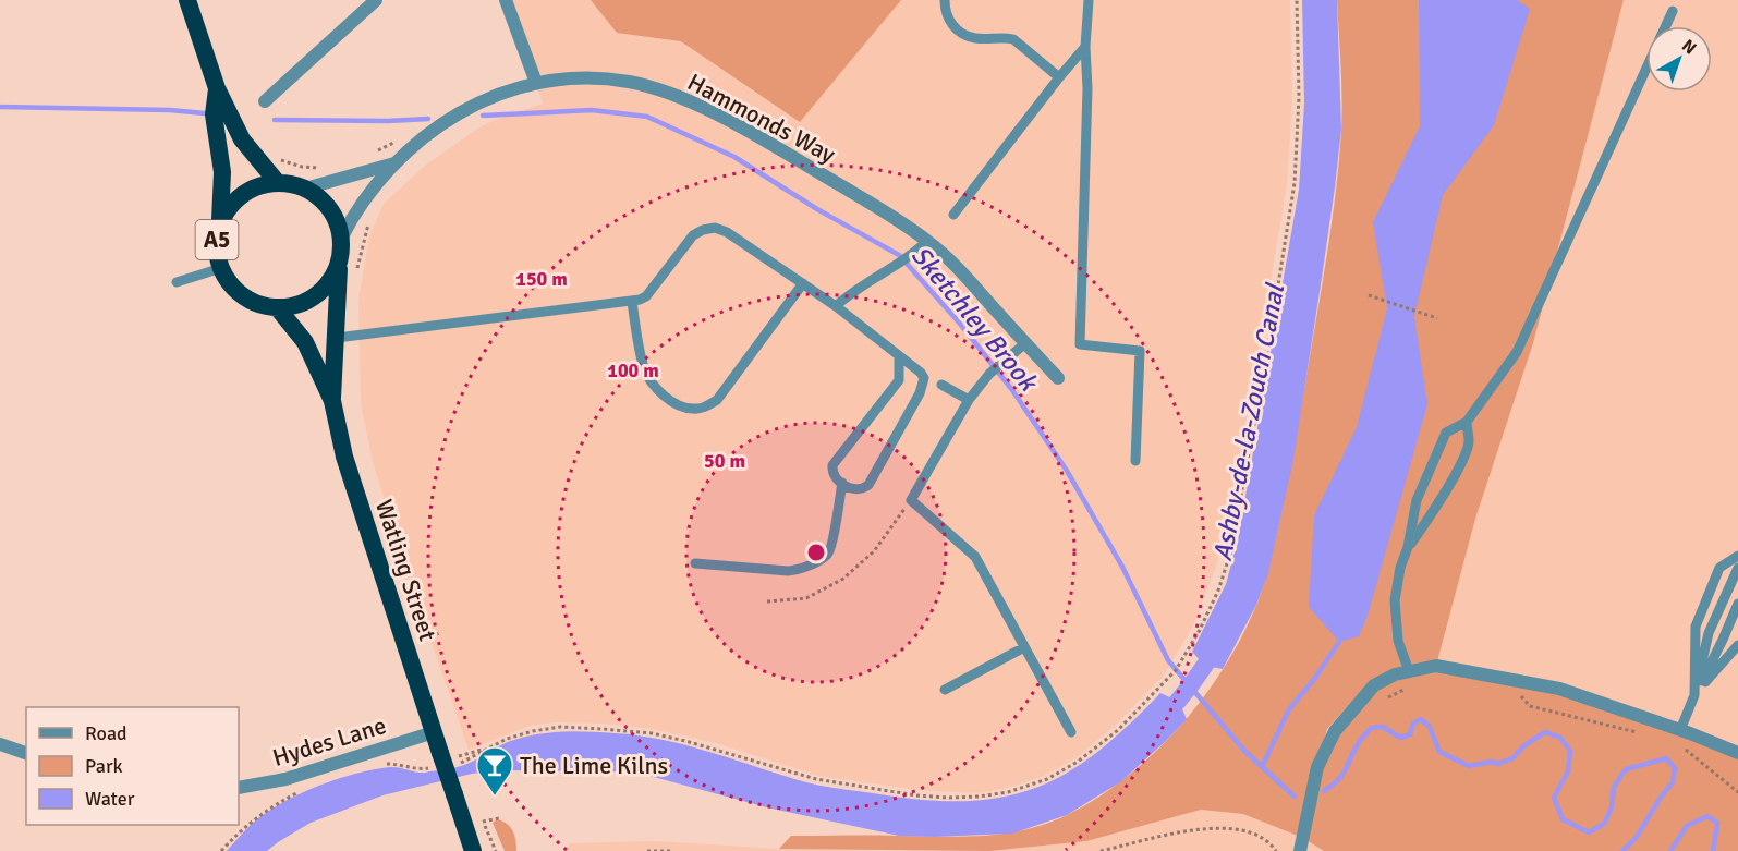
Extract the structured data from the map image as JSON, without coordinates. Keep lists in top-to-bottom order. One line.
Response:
{"streets":{"highway":["A5","Watling Street"],"street":["Hammonds Way","Hydes Lane"]},"crossings":[["Hammonds Way","A5"],["Hammonds Way","Watling Street"],["A5","Watling Street"],["Watling Street","Hydes Lane"]],"water":["Sketchley Brook","Ashby-de-la-Zouch Canal"],"places":{"bar":["The Lime Kilns"]},"legend":["Road","Park","Water"],"north":"top right","rings":["150 m","100 m","50 m"]}
